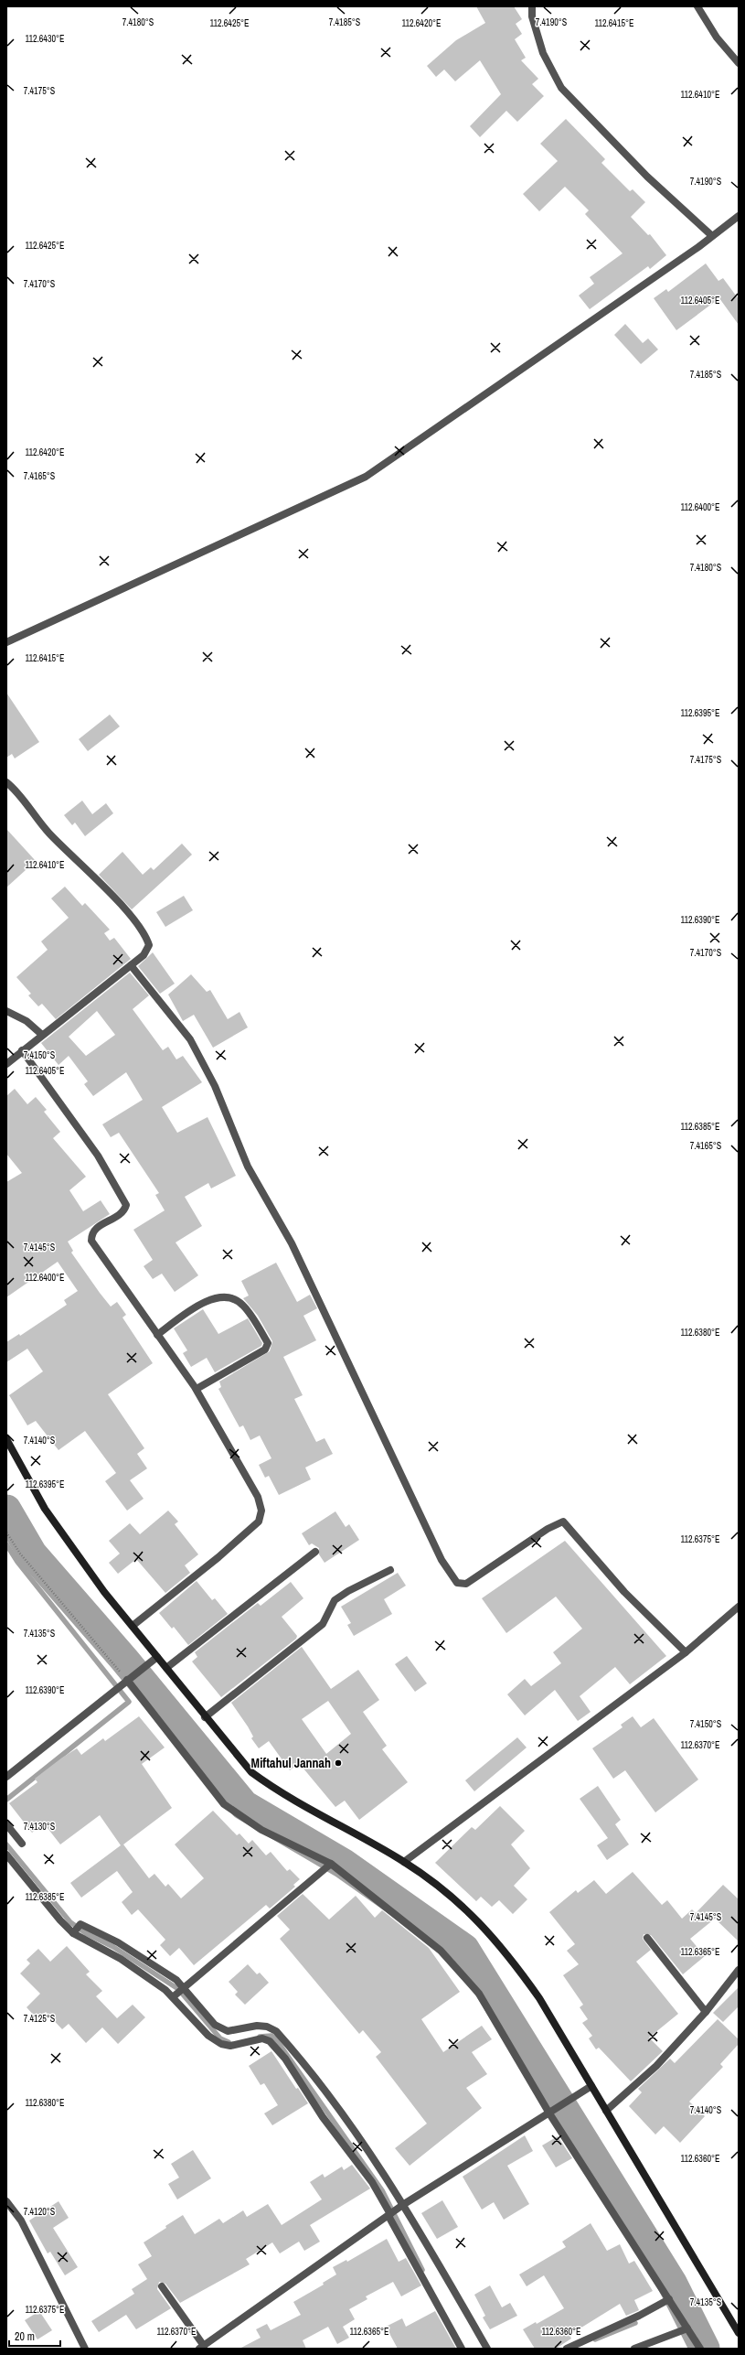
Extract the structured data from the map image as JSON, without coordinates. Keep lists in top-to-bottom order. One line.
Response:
{"places":["Miftahul Jannah"],"scale_bar":"20 m","coordinates":["7.4180°S","7.4185°S","7.4190°S","112.6425°E","112.6420°E","112.6415°E","112.6430°E","7.4175°S","112.6410°E","7.4170°S","112.6405°E","7.4165°S","112.6400°E","112.6395°E","112.6390°E","7.4150°S","112.6385°E","7.4145°S","112.6380°E","7.4140°S","112.6375°E","7.4135°S","112.6370°E","7.4130°S","112.6365°E","7.4125°S","112.6360°E","7.4120°S"]}
